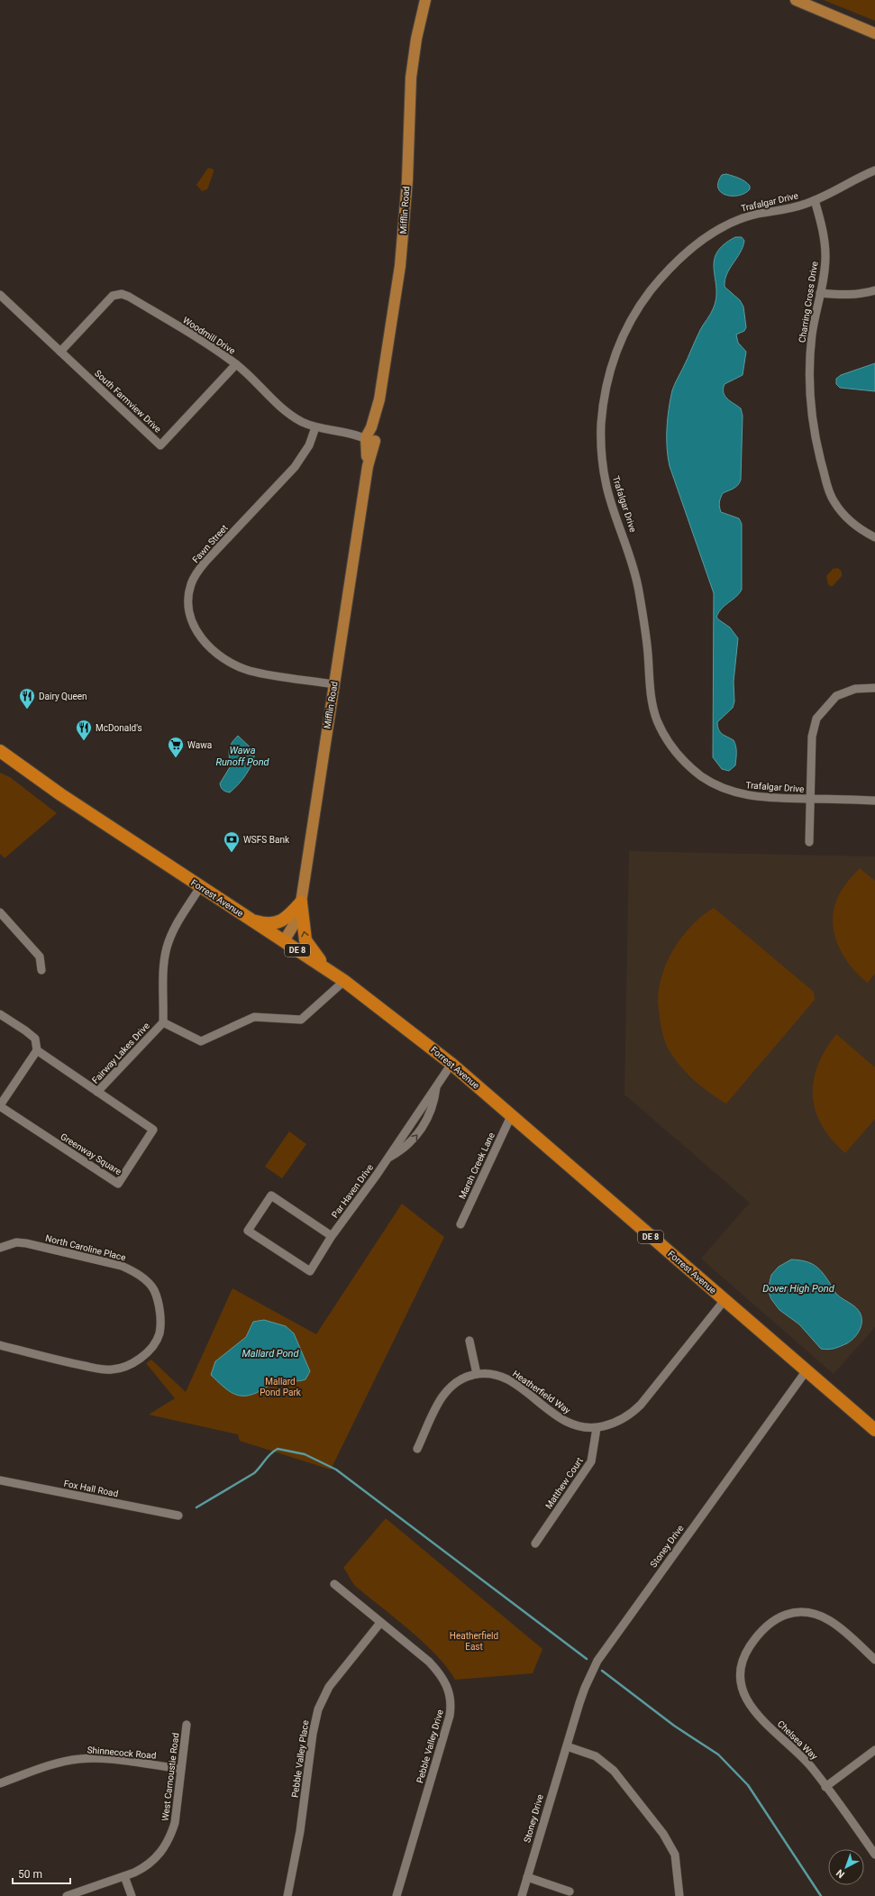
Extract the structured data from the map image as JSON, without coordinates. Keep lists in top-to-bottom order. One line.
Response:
{"streets":{"highway":["Forrest Avenue","DE 8"],"main road":["Mifflin Road"],"street":["Trafalgar Drive","Charring Cross Drive","Woodmill Drive","South Farmview Drive","Fawn Street","Fairway Lakes Drive","Greenway Square","Marsh Creek Lane","Par Haven Drive","North Caroline Place","Heatherfield Way","Matthew Court","Fox Hall Road","Stoney Drive","Chelsea Way","Pebble Valley Drive","Shinnecock Road","Pebble Valley Place","West Carnoustie Road"]},"crossings":[["Trafalgar Drive","Charring Cross Drive"],["Mifflin Road","Woodmill Drive"],["Mifflin Road","Fawn Street"],["Mifflin Road","Forrest Avenue"],["Woodmill Drive","South Farmview Drive"],["Woodmill Drive","Fawn Street"],["Forrest Avenue","Fairway Lakes Drive"],["Forrest Avenue","Marsh Creek Lane"],["Forrest Avenue","Par Haven Drive"],["Forrest Avenue","Heatherfield Way"],["Forrest Avenue","Stoney Drive"],["Fairway Lakes Drive","Greenway Square"],["Heatherfield Way","Matthew Court"],["Pebble Valley Drive","Pebble Valley Place"],["Shinnecock Road","West Carnoustie Road"]],"water":["Wawa Runoff Pond","Dover High Pond","Mallard Pond"],"parks":["Mallard Pond Park","Heatherfield East"],"places":{"restaurant":["Dairy Queen","McDonald's"],"supermarket":["Wawa"],"bank":["WSFS Bank"]},"scale_bar":"50 m","north":"bottom left"}
